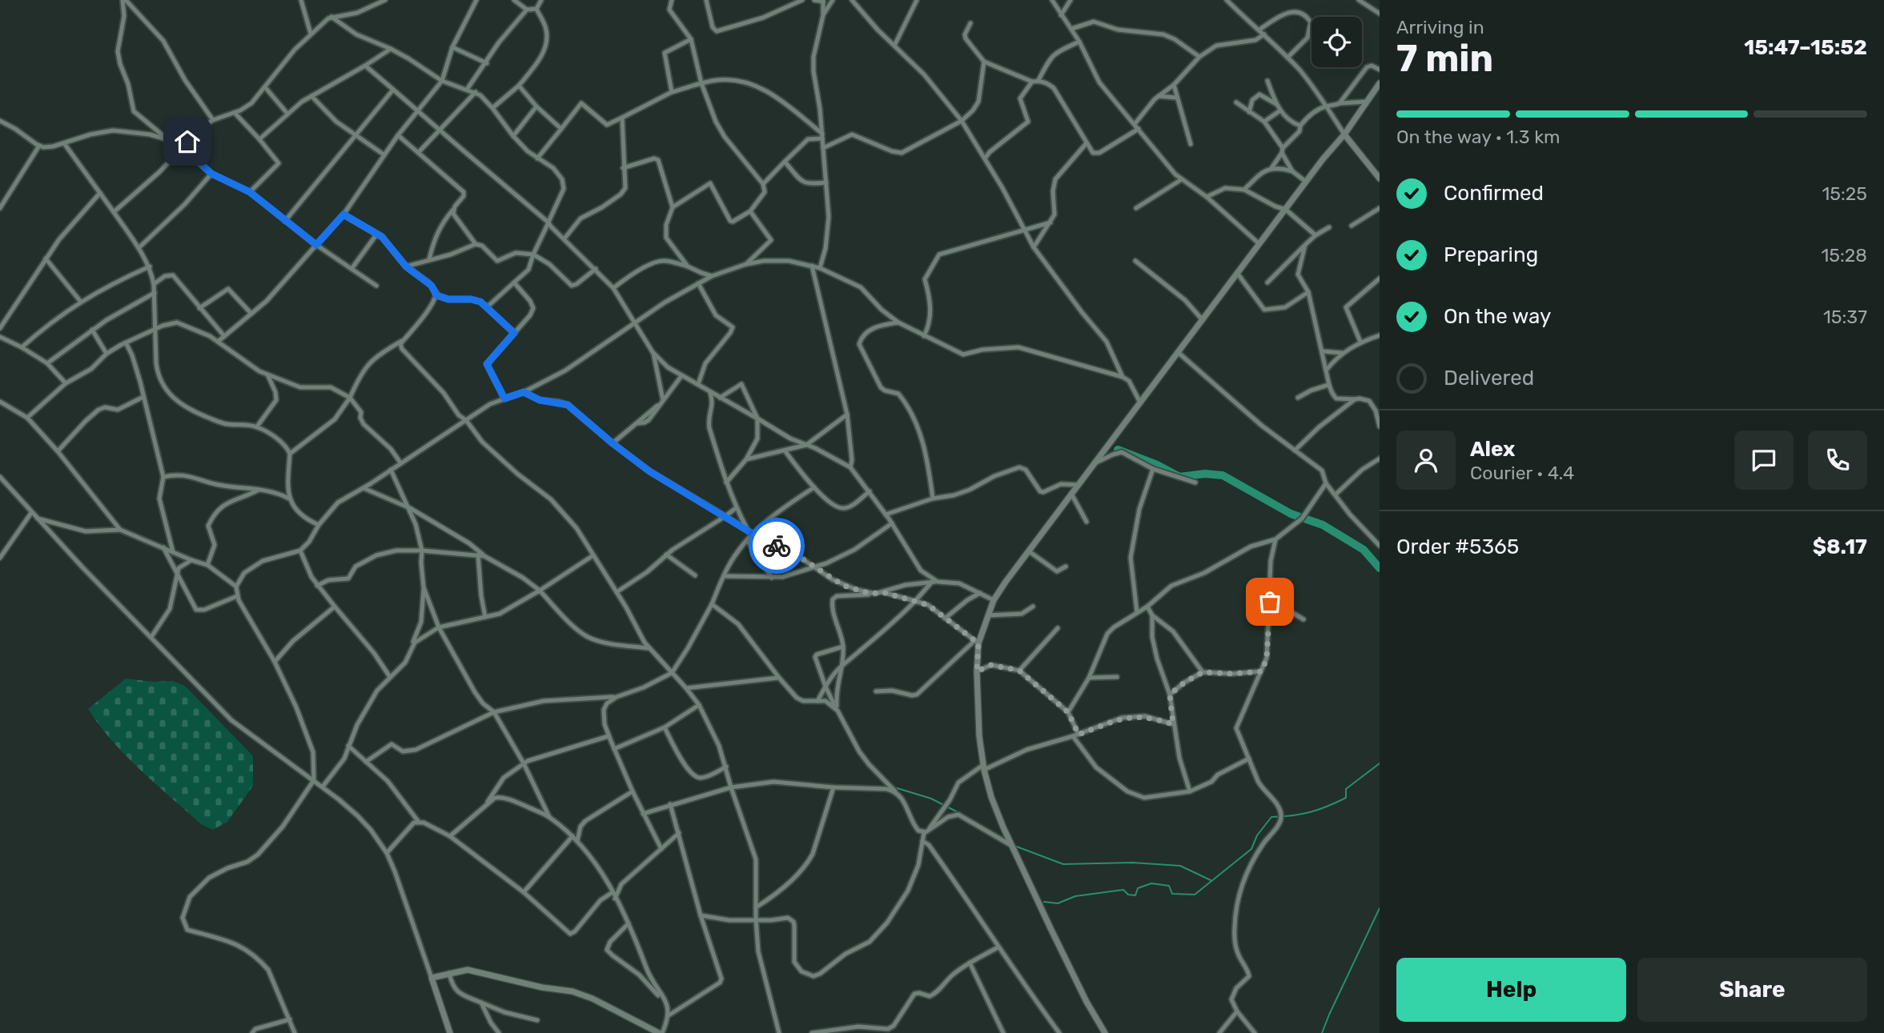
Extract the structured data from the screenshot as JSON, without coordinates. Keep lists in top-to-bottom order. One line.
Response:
{"page":{"heading":["7 min","Arriving in","15:47–15:52"],"panel":["Alex","Courier · 4.4","Order #5365","$8.17"],"bar":"On the way · 1.3 km","list":[["Confirmed","15:25"],["Preparing","15:28"],["On the way","15:37"],"Delivered"],"buttons":["Help","Share"]}}
